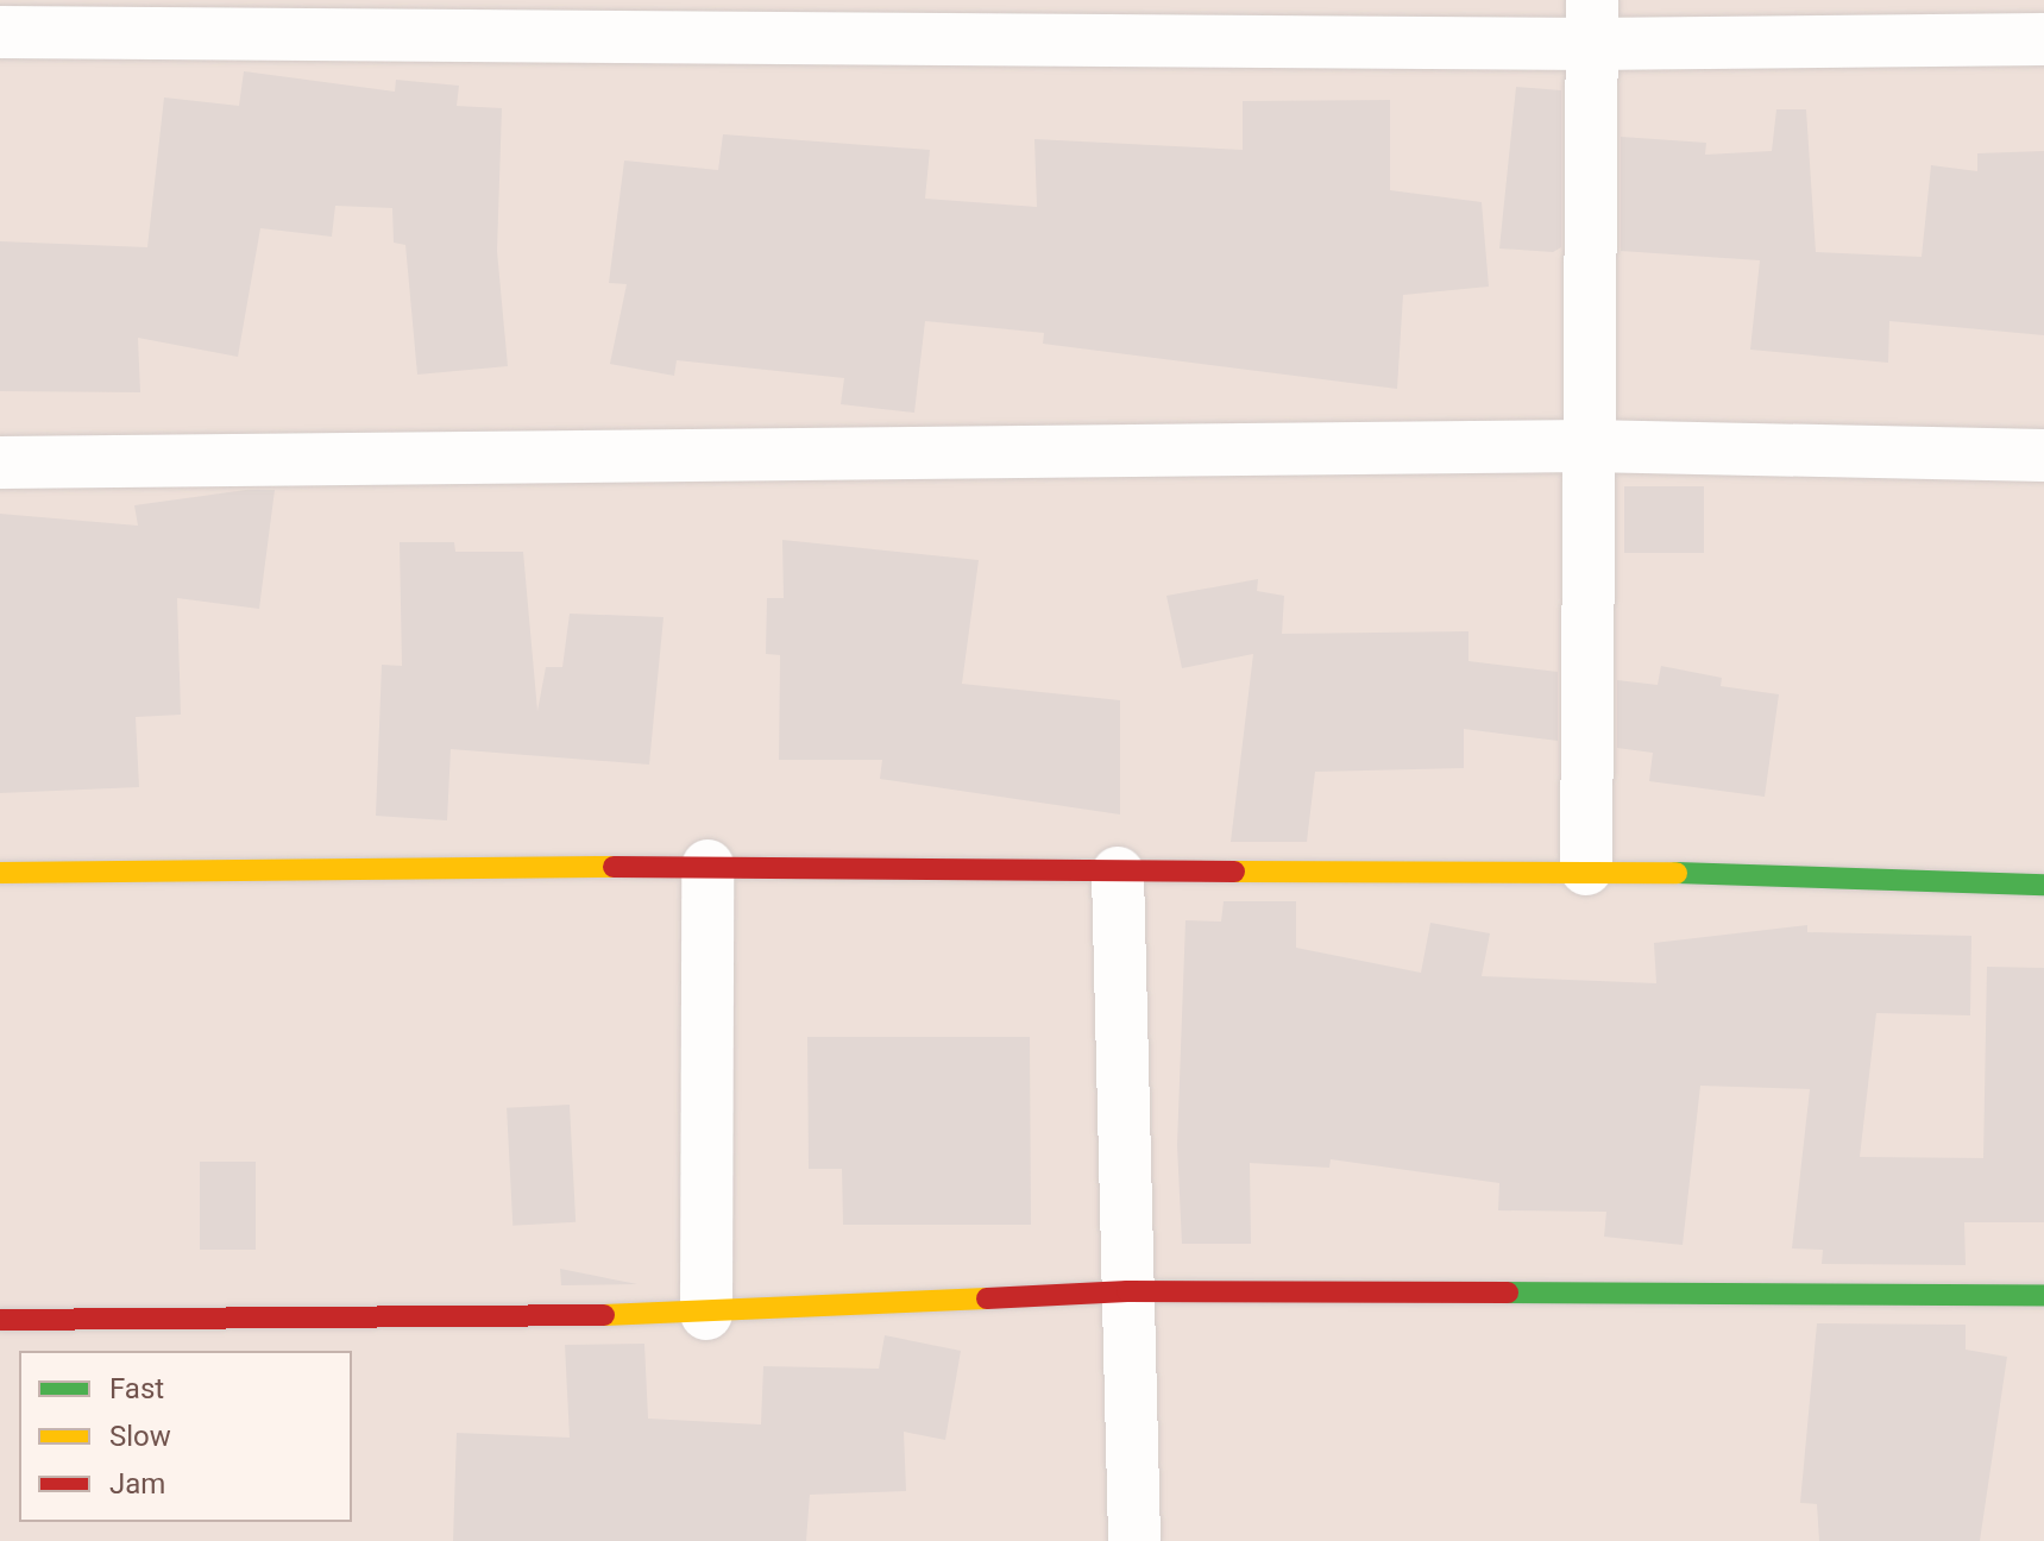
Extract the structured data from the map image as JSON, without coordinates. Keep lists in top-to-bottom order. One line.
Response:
{"legend":["Fast","Slow","Jam"]}
